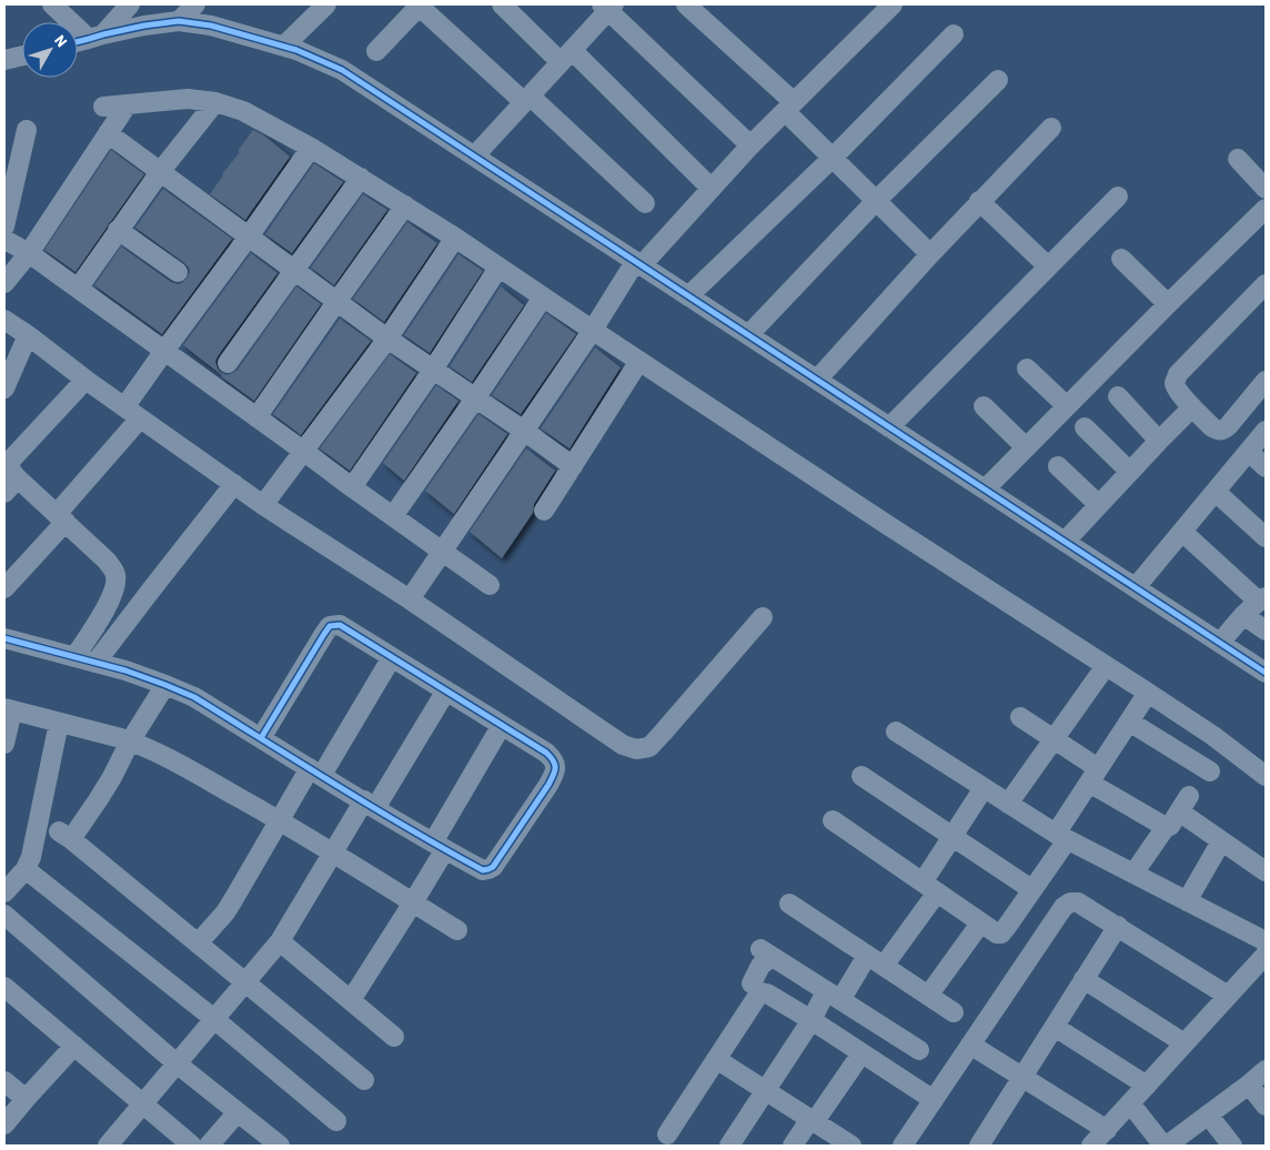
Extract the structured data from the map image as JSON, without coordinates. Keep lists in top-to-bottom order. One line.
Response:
{"north":"top right"}
